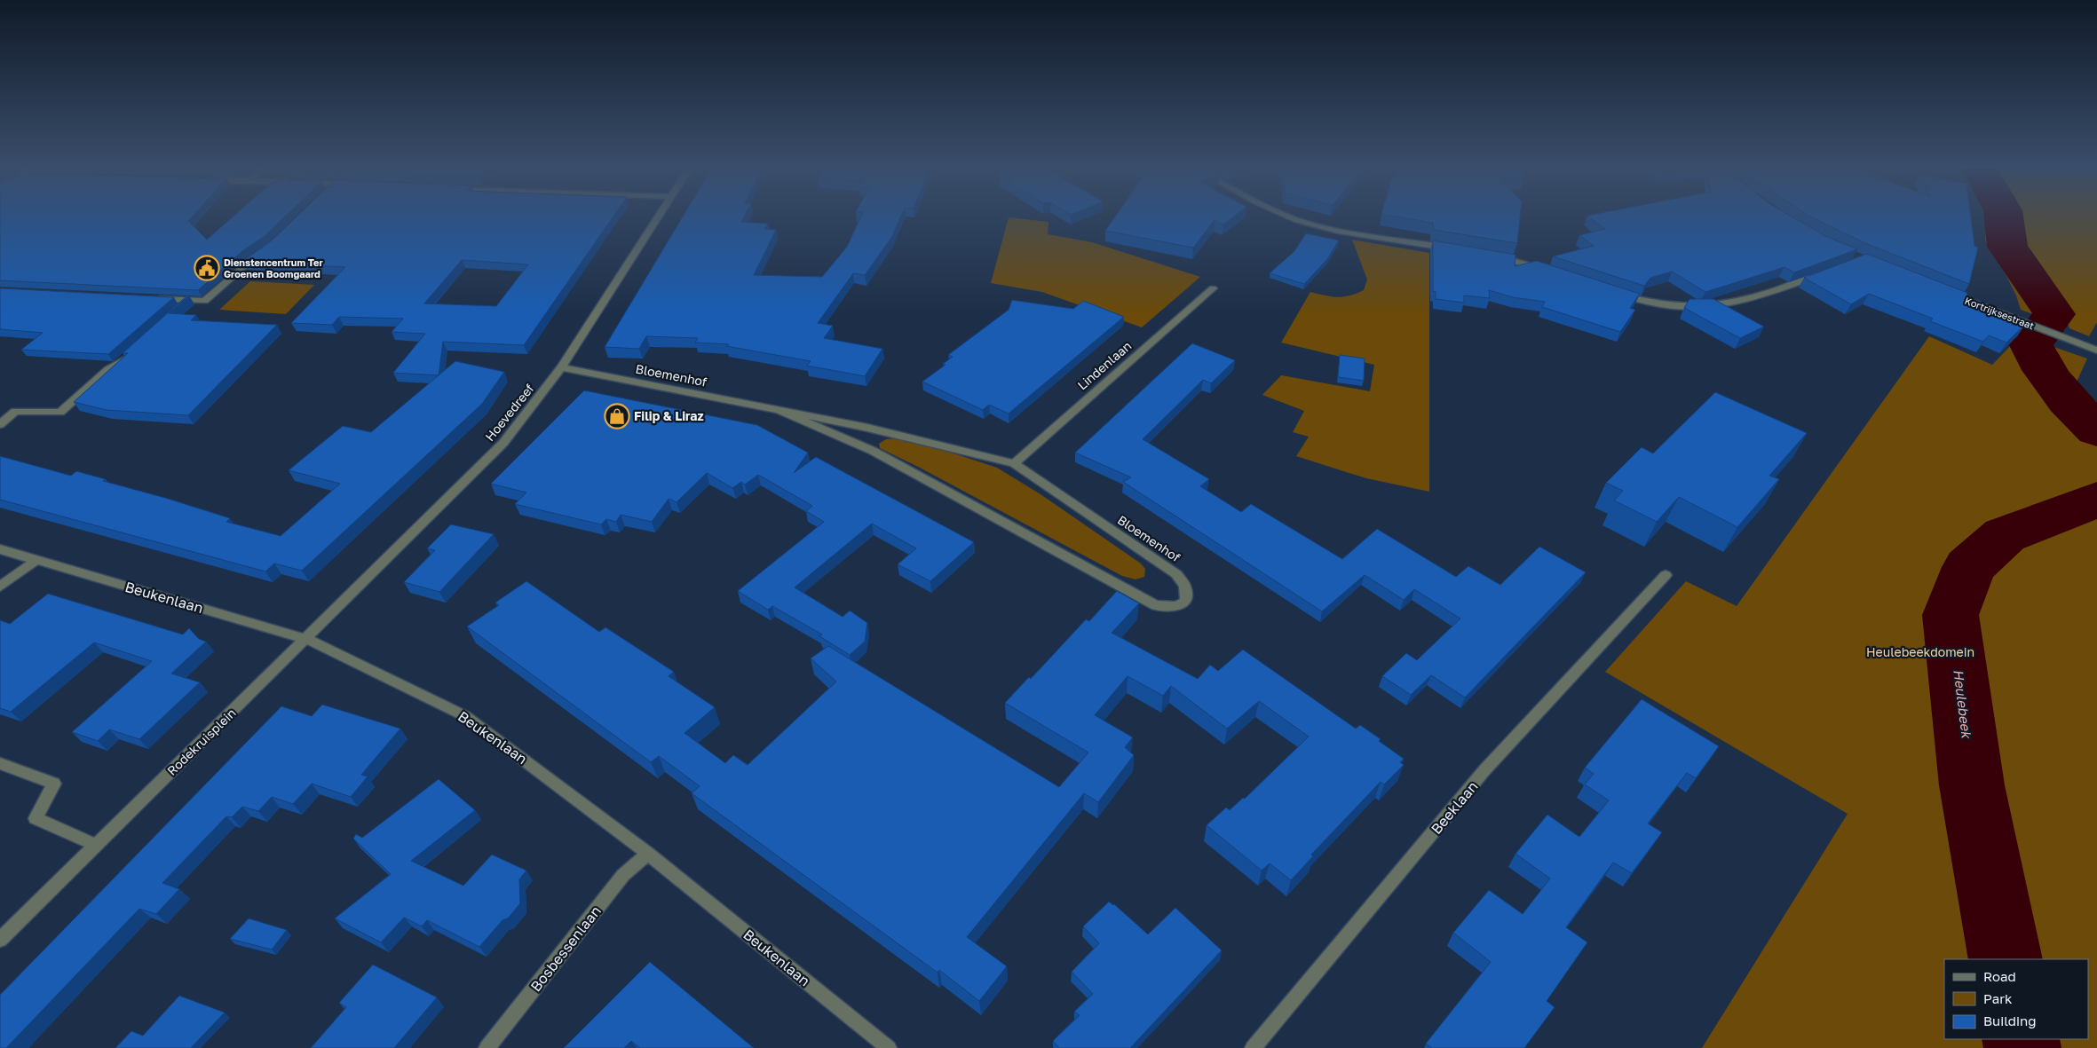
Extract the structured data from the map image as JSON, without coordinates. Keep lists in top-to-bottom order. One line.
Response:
{"streets":{"street":["Kortrijksestraat","Lindenlaan","Bloemenhof","Hoevedreef","Beukenlaan","Rodekruisplein","Beeklaan","Bosbessenlaan"]},"crossings":[["Lindenlaan","Bloemenhof"],["Bloemenhof","Hoevedreef"],["Hoevedreef","Beukenlaan"],["Hoevedreef","Rodekruisplein"],["Beukenlaan","Rodekruisplein"],["Beukenlaan","Bosbessenlaan"]],"water":["Heulebeek"],"parks":["Heulebeekdomein"],"places":{"public building":["Dienstencentrum Ter Groenen Boomgaard"],"shop":["Filip & Liraz"]},"legend":["Road","Park","Building"]}
